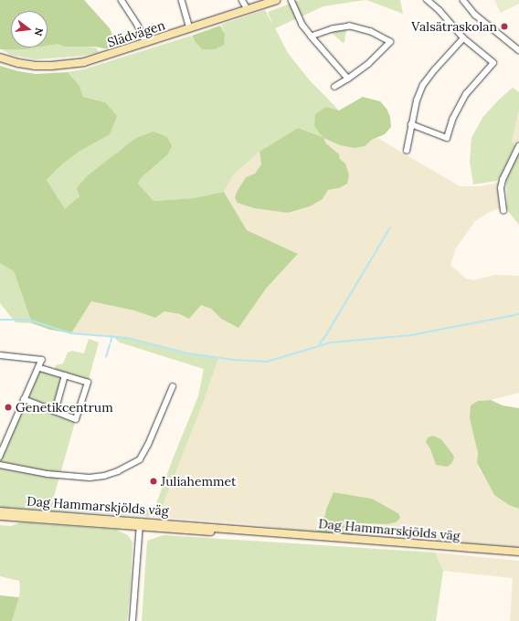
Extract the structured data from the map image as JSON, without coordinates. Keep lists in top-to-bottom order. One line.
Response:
{"streets":{"main road":["Slädvägen","Dag Hammarskjölds väg"]},"places":["Valsätraskolan","Genetikcentrum","Juliahemmet"],"north":"right"}
